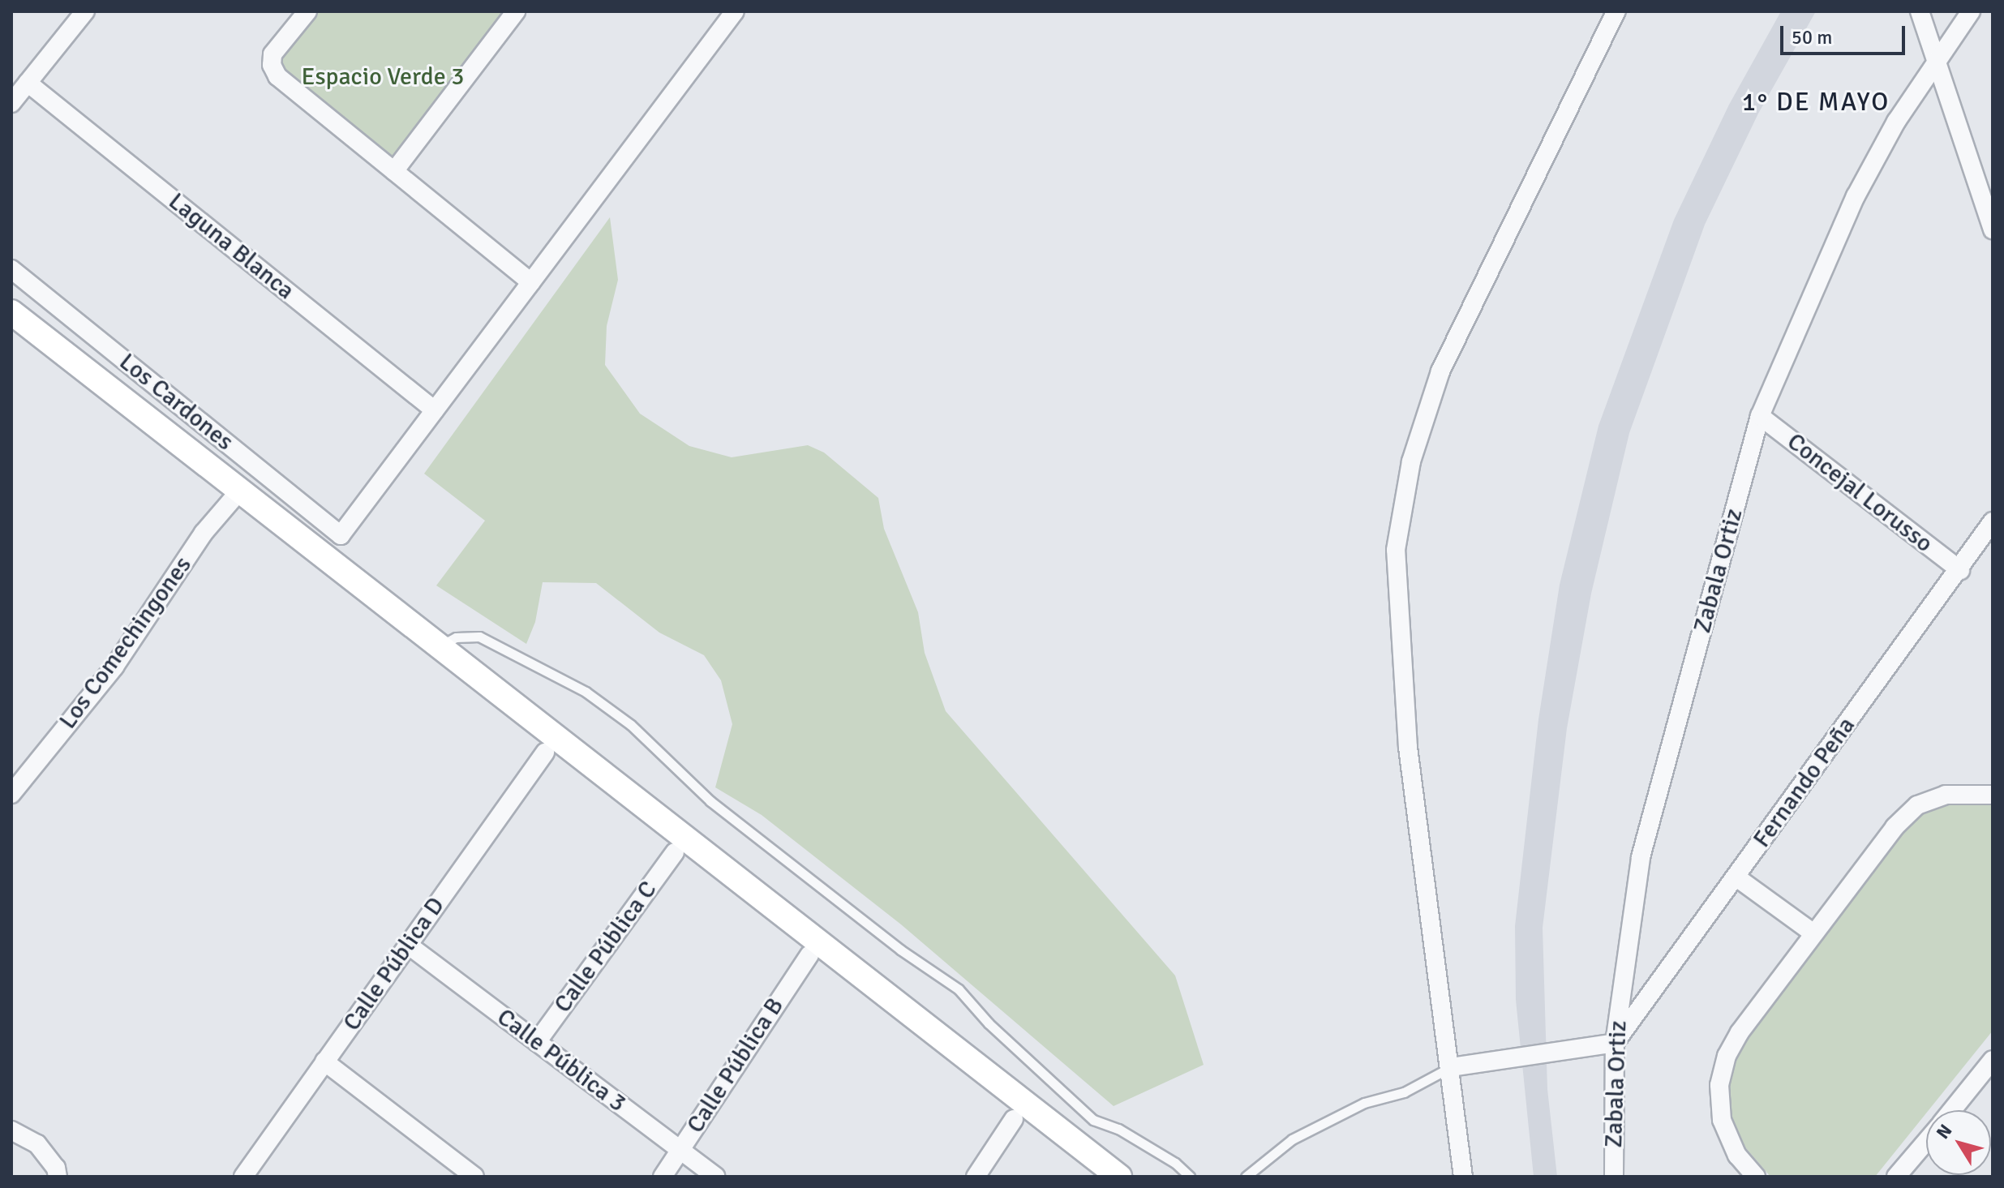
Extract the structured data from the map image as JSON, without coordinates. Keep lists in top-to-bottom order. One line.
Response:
{"streets":{"street":["Laguna Blanca","Los Cardones","Concejal Lorusso","Zabala Ortiz","Los Comechingones","Fernando Peña","Calle Pública C","Calle Pública D","Calle Pública 3","Calle Pública B"]},"crossings":[["Laguna Blanca","Los Cardones"],["Concejal Lorusso","Zabala Ortiz"],["Concejal Lorusso","Fernando Peña"],["Zabala Ortiz","Fernando Peña"],["Calle Pública C","Calle Pública 3"],["Calle Pública D","Calle Pública 3"],["Calle Pública 3","Calle Pública B"]],"districts":["1° DE MAYO"],"parks":["Espacio Verde 3"],"scale_bar":"50 m","north":"top left"}
